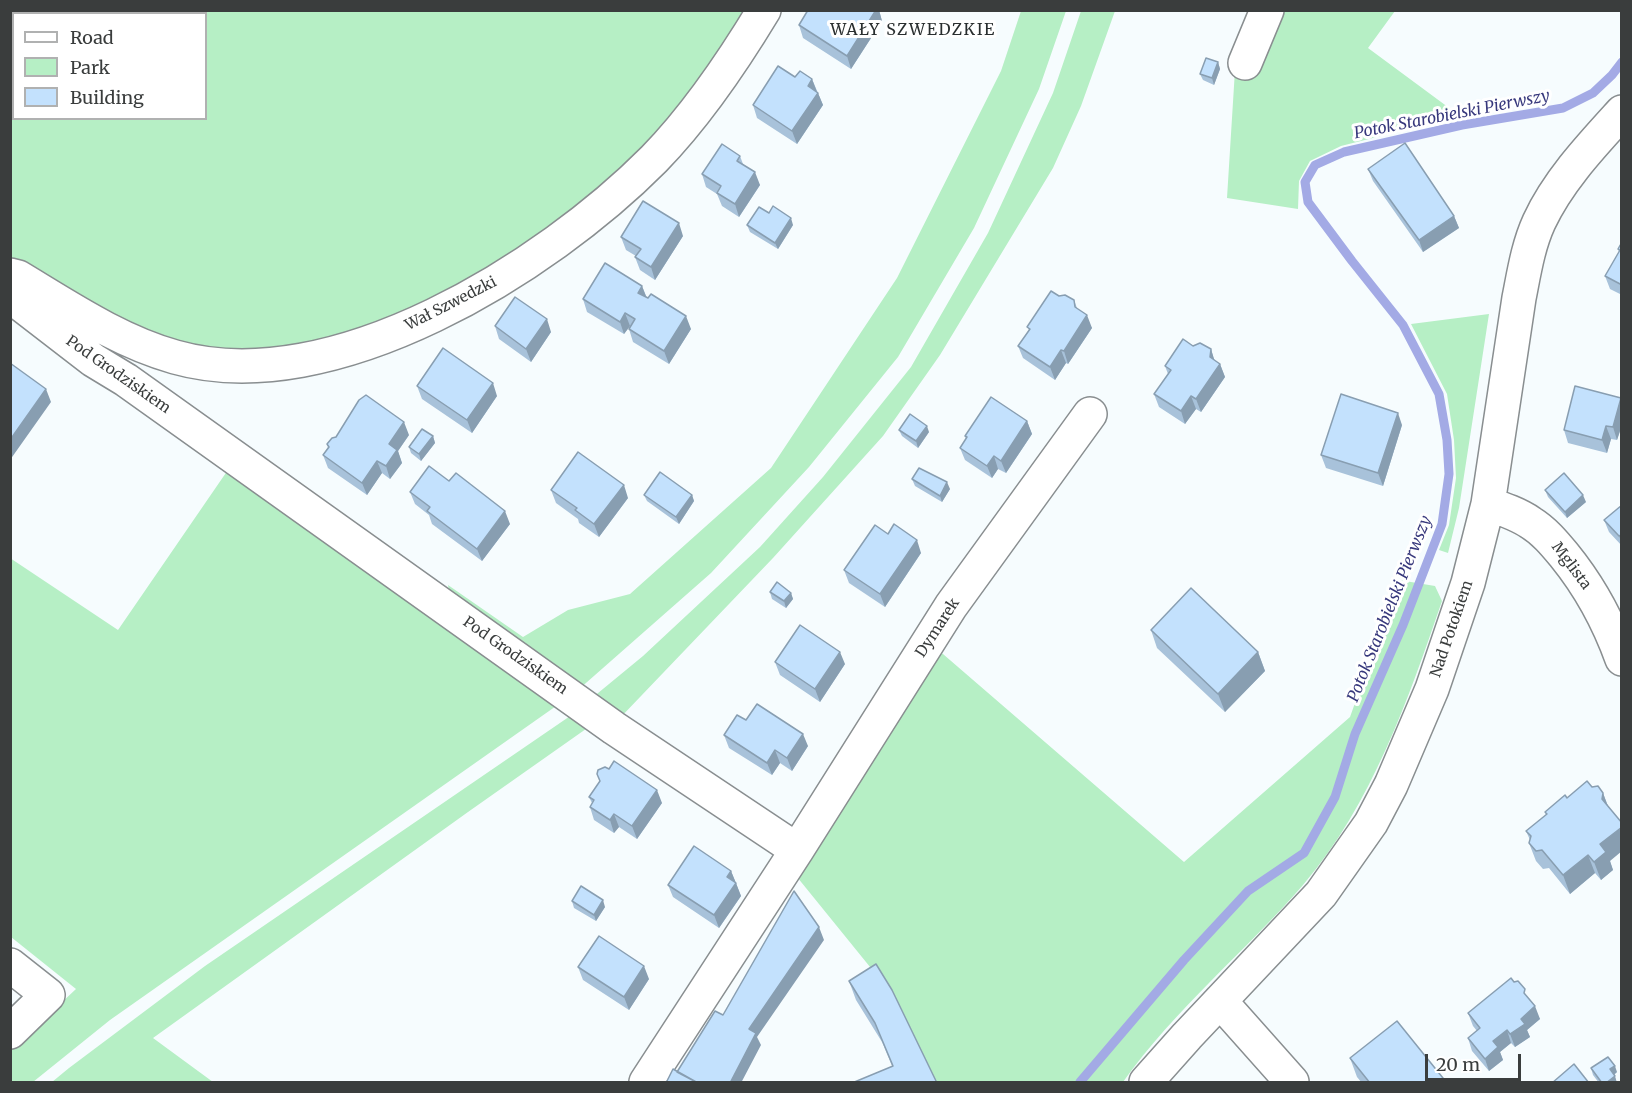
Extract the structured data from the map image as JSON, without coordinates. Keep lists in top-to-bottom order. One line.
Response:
{"streets":{"street":["Wał Szwedzki","Pod Grodziskiem","Mglista","Dymarek","Nad Potokiem"]},"crossings":[["Pod Grodziskiem","Dymarek"],["Mglista","Nad Potokiem"]],"districts":["WAŁY SZWEDZKIE"],"water":["Potok Starobielski Pierwszy"],"legend":["Road","Park","Building"],"scale_bar":"20 m"}
